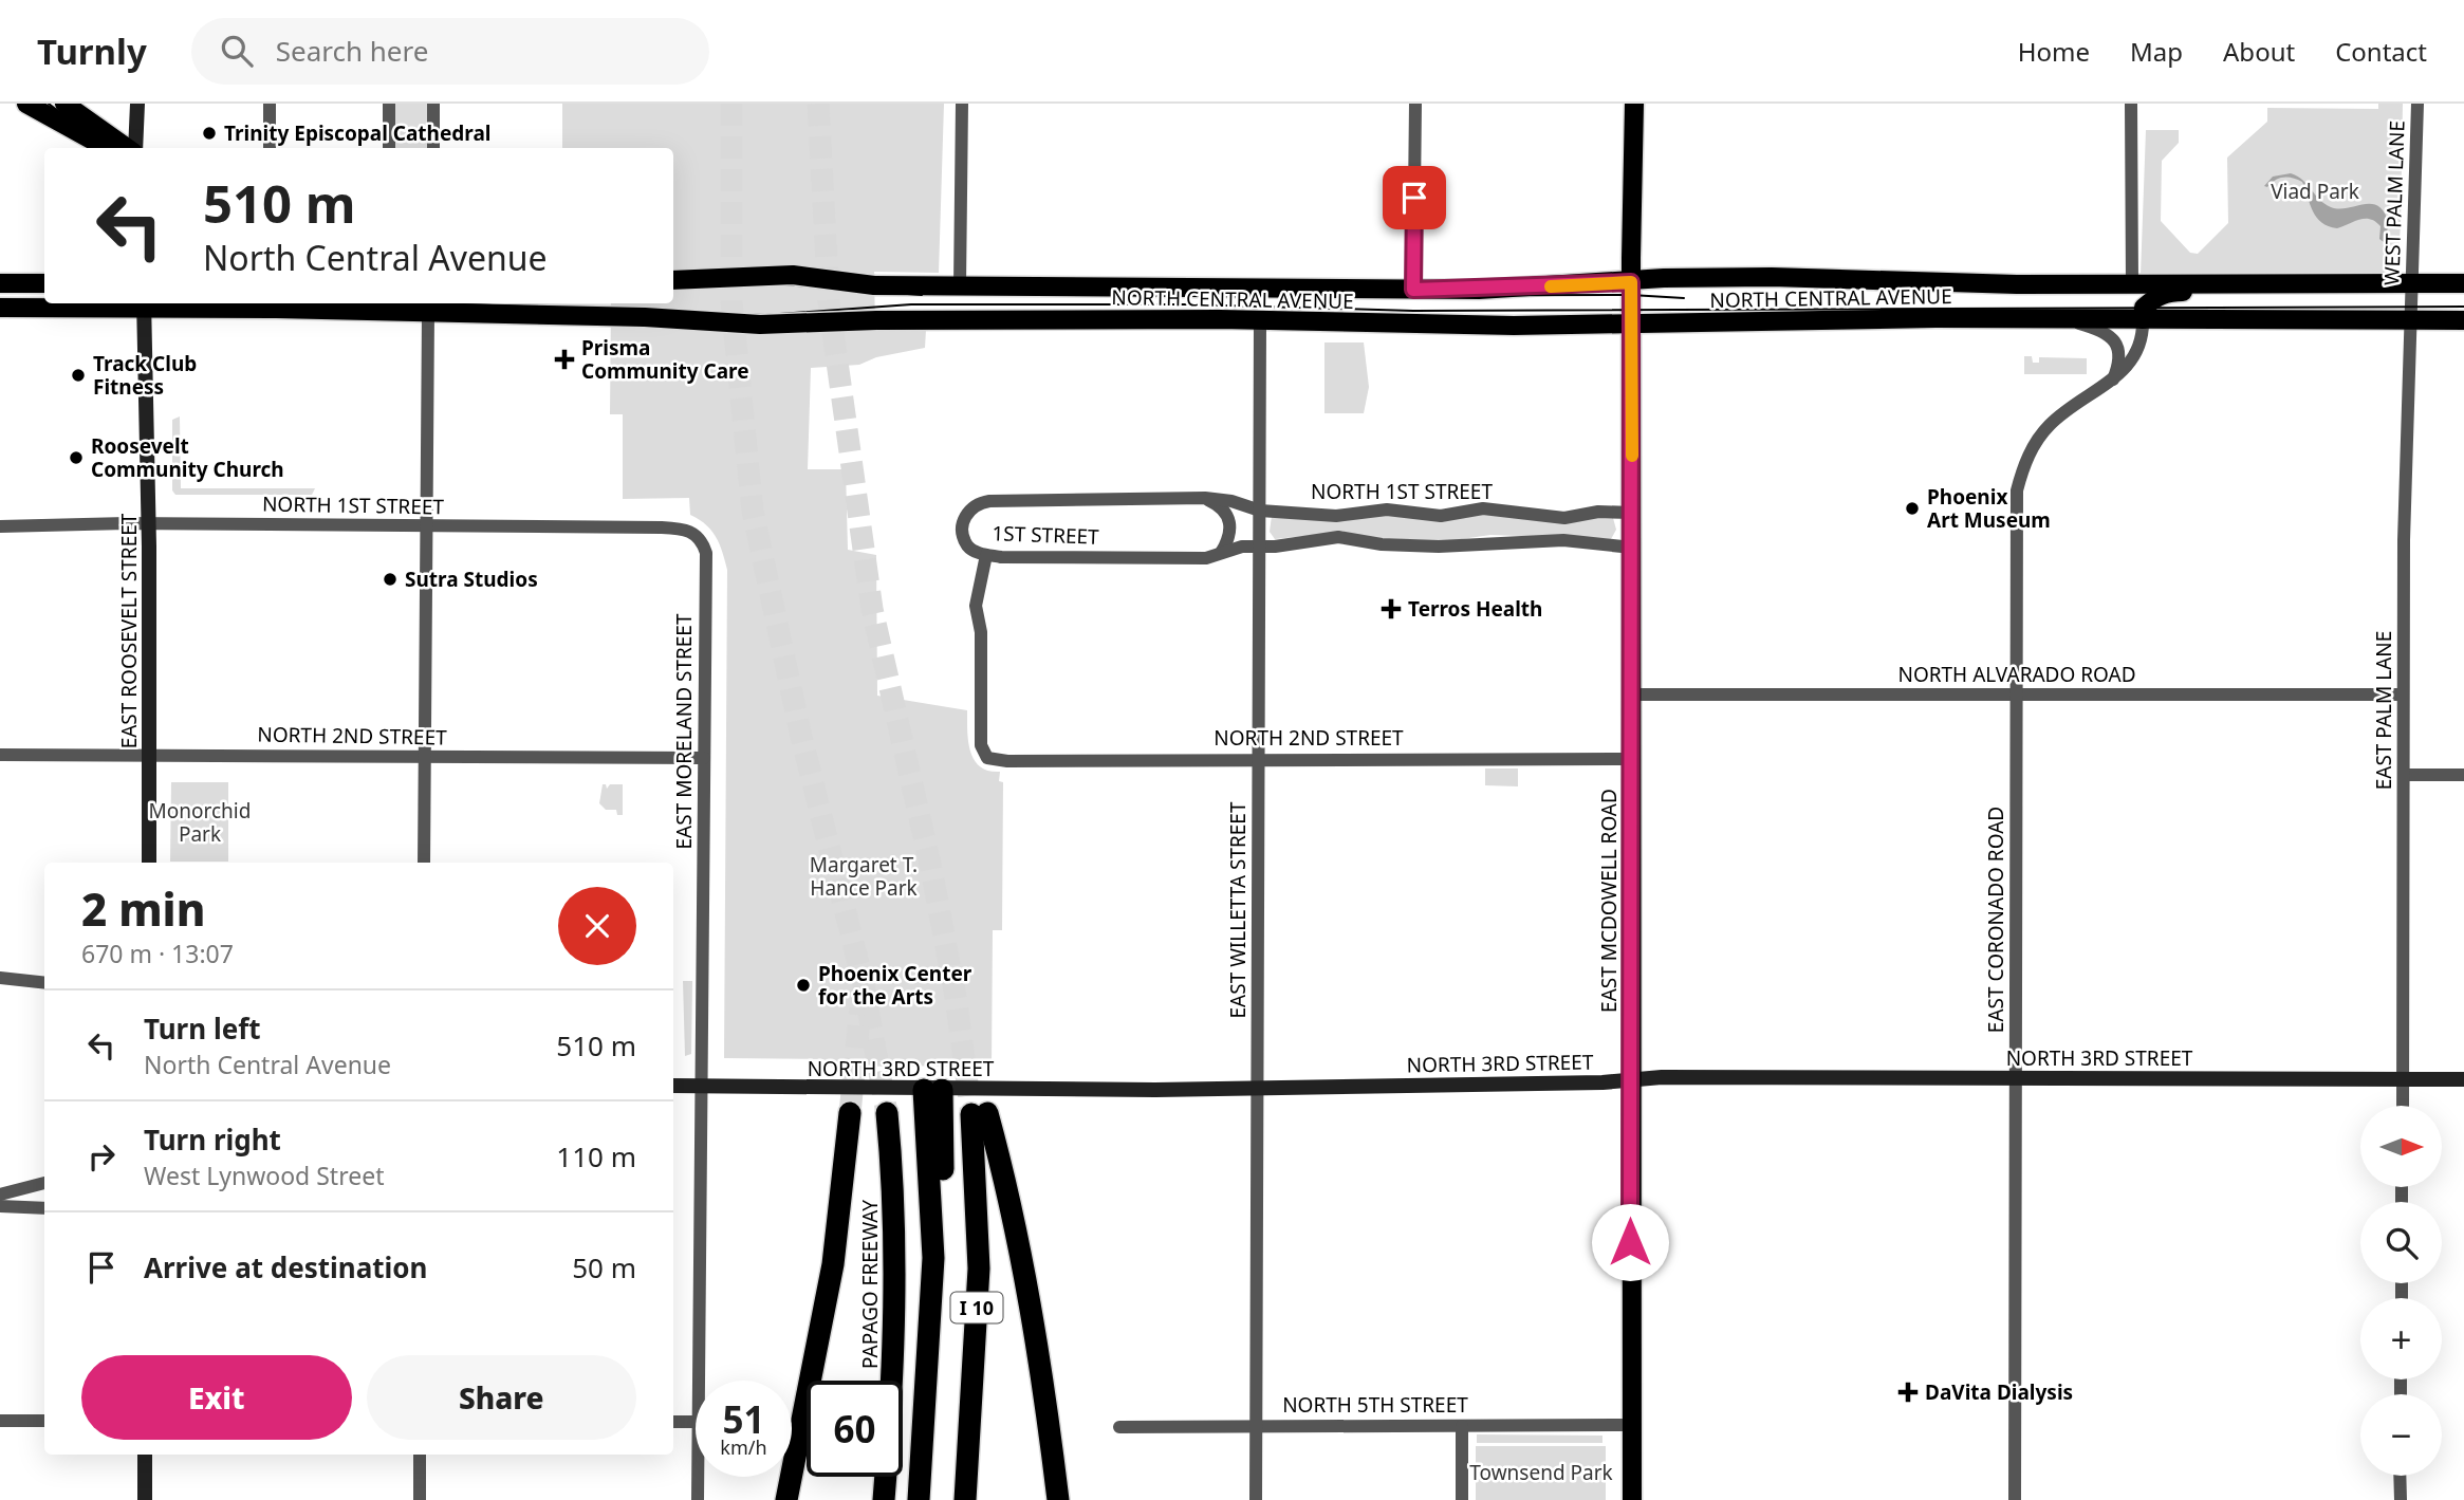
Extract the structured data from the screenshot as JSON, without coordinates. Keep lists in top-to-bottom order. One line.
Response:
{"streets":{"highway":["PAPAGO FREEWAY","I 10"],"main road":["NORTH CENTRAL AVENUE","EAST MCDOWELL ROAD"],"street":["WEST PALM LANE","NORTH 1ST STREET","1ST STREET","EAST ROOSEVELT STREET","NORTH ALVARADO ROAD","EAST PALM LANE","EAST MORELAND STREET","NORTH 2ND STREET","EAST WILLETTA STREET","EAST CORONADO ROAD","NORTH 3RD STREET","NORTH 5TH STREET"]},"crossings":[["WEST PALM LANE","NORTH CENTRAL AVENUE"],["WEST PALM LANE","EAST PALM LANE"],["NORTH CENTRAL AVENUE","EAST ROOSEVELT STREET"],["NORTH CENTRAL AVENUE","EAST PALM LANE"],["NORTH CENTRAL AVENUE","EAST MCDOWELL ROAD"],["NORTH CENTRAL AVENUE","EAST WILLETTA STREET"],["NORTH CENTRAL AVENUE","EAST CORONADO ROAD"],["NORTH 1ST STREET","1ST STREET"],["NORTH 1ST STREET","EAST ROOSEVELT STREET"],["NORTH 1ST STREET","EAST MORELAND STREET"],["NORTH 1ST STREET","EAST MCDOWELL ROAD"],["NORTH 1ST STREET","EAST WILLETTA STREET"],["1ST STREET","NORTH 2ND STREET"],["1ST STREET","EAST WILLETTA STREET"],["EAST ROOSEVELT STREET","NORTH 2ND STREET"],["NORTH ALVARADO ROAD","EAST PALM LANE"],["NORTH ALVARADO ROAD","EAST MCDOWELL ROAD"],["NORTH ALVARADO ROAD","EAST CORONADO ROAD"],["EAST PALM LANE","NORTH 3RD STREET"],["EAST MORELAND STREET","NORTH 2ND STREET"],["EAST MORELAND STREET","NORTH 3RD STREET"],["NORTH 2ND STREET","EAST MCDOWELL ROAD"],["NORTH 2ND STREET","EAST WILLETTA STREET"],["EAST MCDOWELL ROAD","NORTH 3RD STREET"],["EAST MCDOWELL ROAD","NORTH 5TH STREET"],["EAST WILLETTA STREET","NORTH 3RD STREET"],["EAST WILLETTA STREET","NORTH 5TH STREET"],["EAST CORONADO ROAD","NORTH 3RD STREET"]],"parks":["Viad Park","Monorchid Park","Margaret T. Hance Park","Townsend Park"],"places":{"other":["Trinity Episcopal Cathedral","Track Club Fitness","Roosevelt Community Church","Phoenix Art Museum","Sutra Studios","Phoenix Center for the Arts"],"health":["Prisma Community Care","Terros Health","DaVita Dialysis"]},"north":"right","page":{"header":"Turnly","search":"Search here","nav":["Home","Map","About","Contact"],"turn":["510 m","North Central Avenue"],"heading":["2 min","670 m · 13:07"],"list":[{"name":"Turn left","note":"North Central Avenue","value":"510 m"},{"name":"Turn right","note":"West Lynwood Street","value":"110 m"},{"name":"Arrive at destination","value":"50 m"}],"map_buttons":["+","−"],"buttons":["Exit","Share"],"speed":"51 km/h","limit":"60"}}
